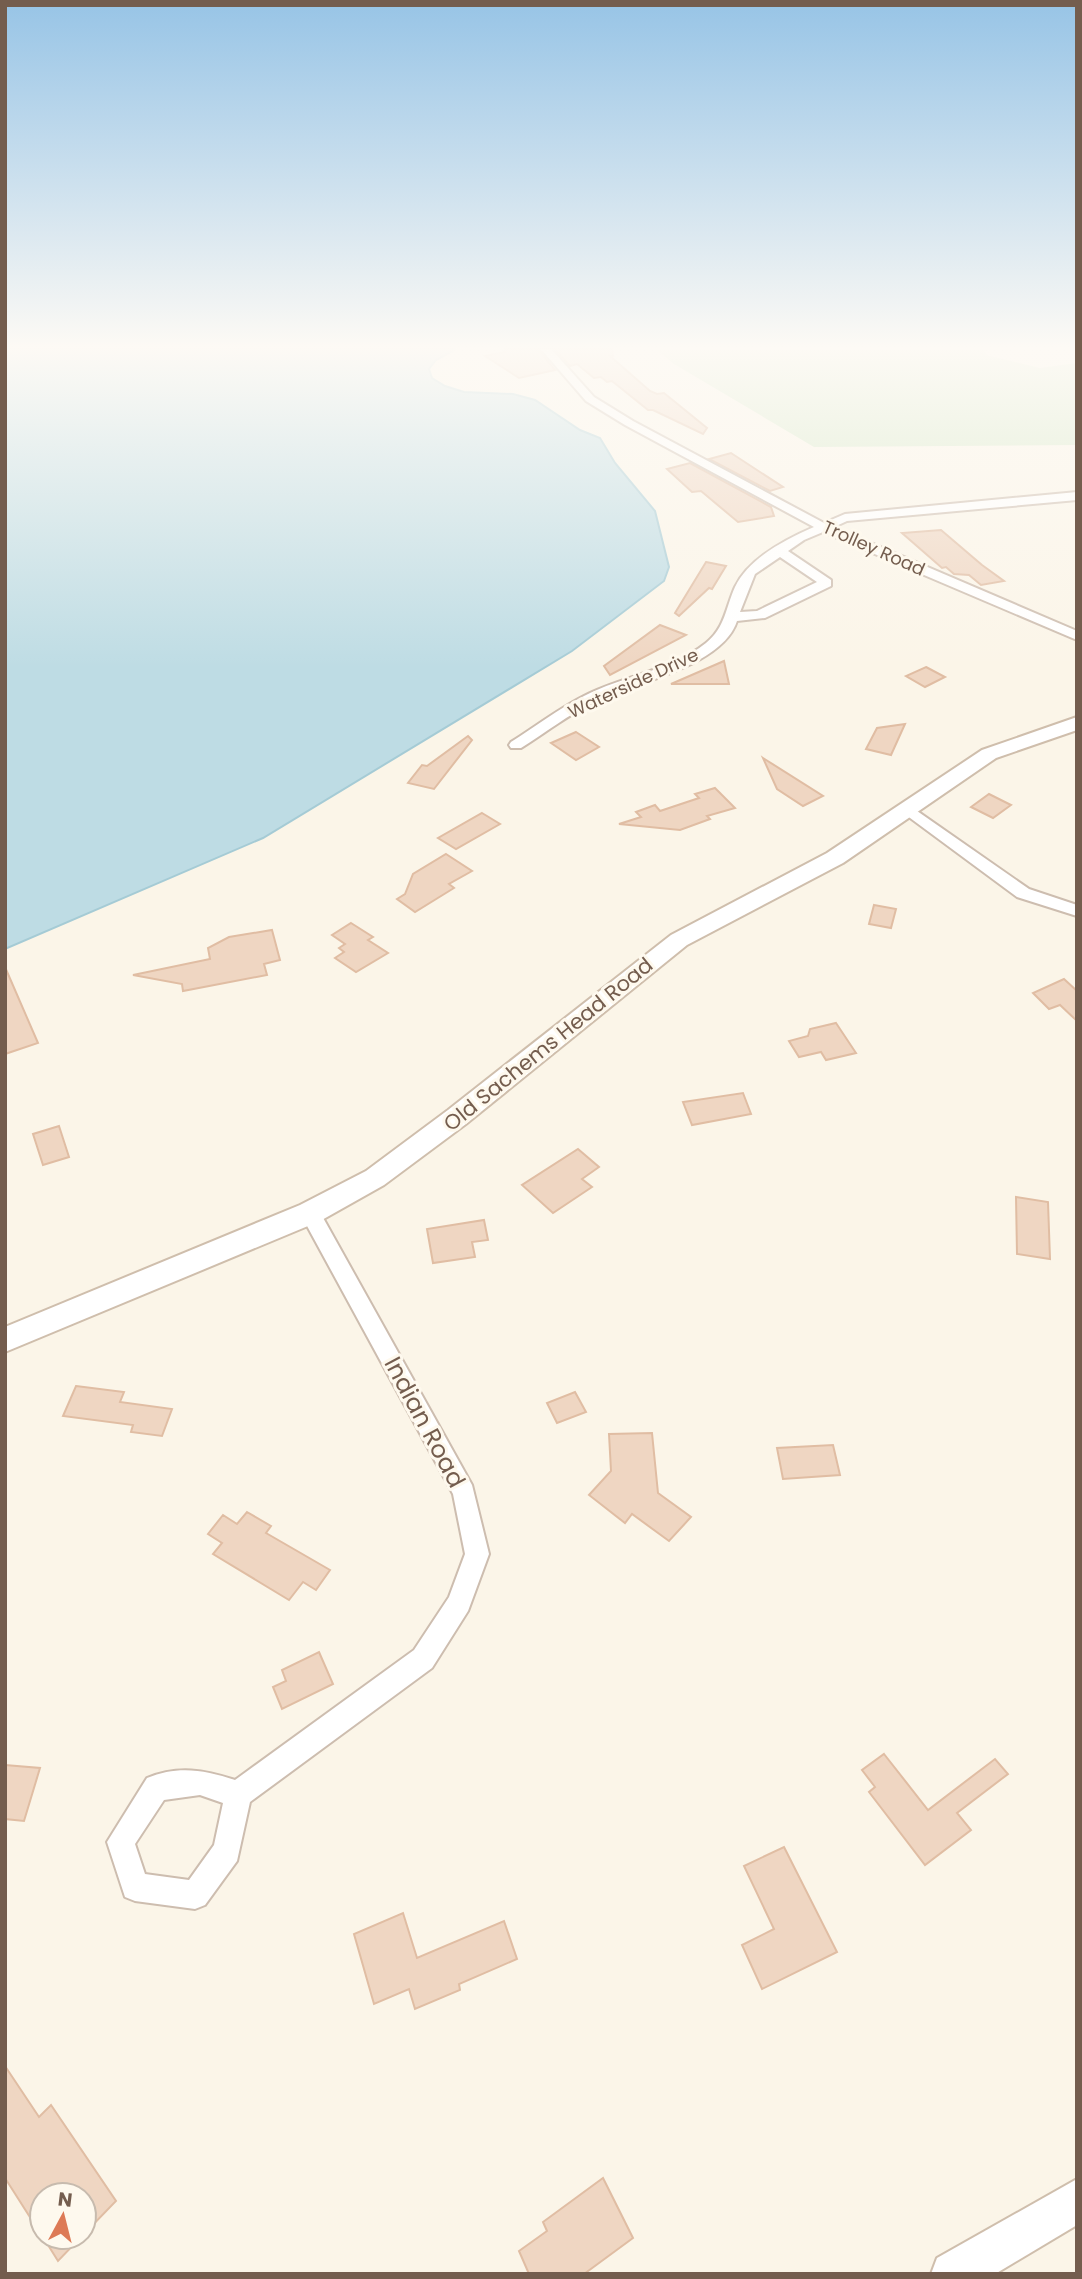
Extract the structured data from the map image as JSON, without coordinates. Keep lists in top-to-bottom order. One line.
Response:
{"streets":{"street":["Trolley Road","Waterside Drive","Old Sachems Head Road","Indian Road"]},"crossings":[["Trolley Road","Waterside Drive"],["Old Sachems Head Road","Indian Road"]],"north":"top"}
